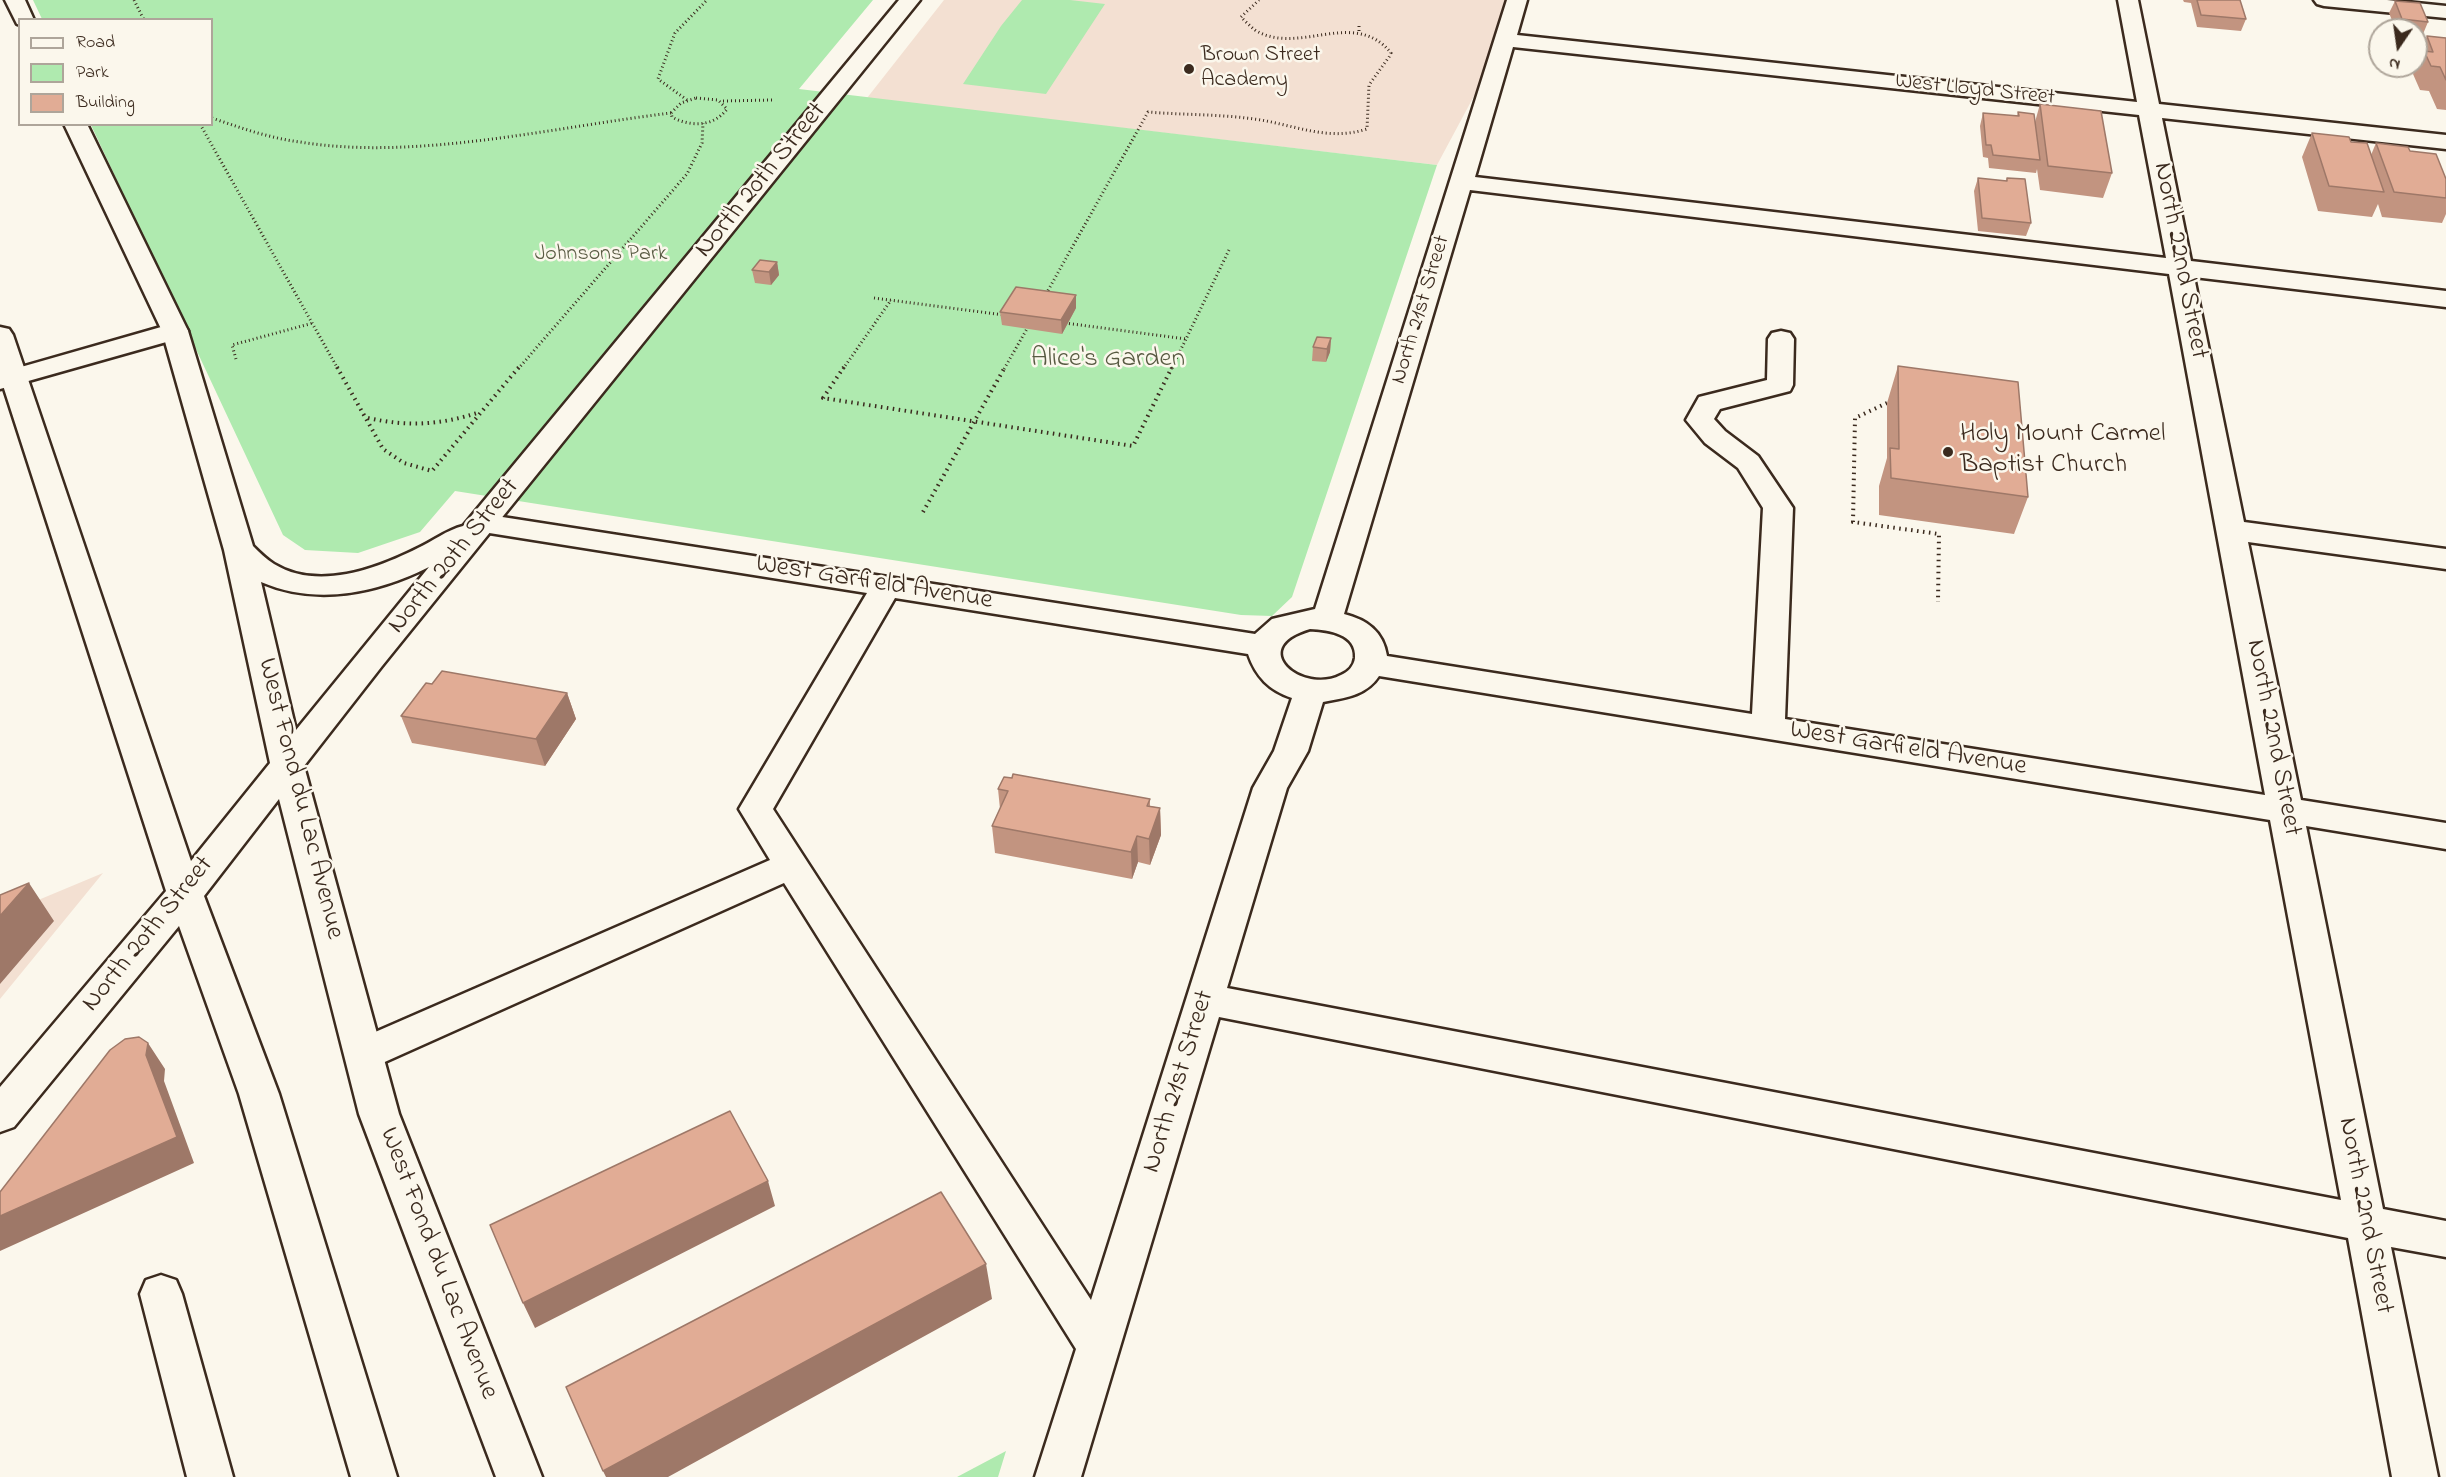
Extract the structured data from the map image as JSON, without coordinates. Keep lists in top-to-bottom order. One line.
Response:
{"streets":{"street":["West Lloyd Street","North 20th Street","North 22nd Street","North 21st Street","West Garfield Avenue","West Fond du Lac Avenue"]},"crossings":[["West Lloyd Street","North 22nd Street"],["West Lloyd Street","North 21st Street"],["North 20th Street","West Garfield Avenue"],["North 20th Street","West Fond du Lac Avenue"],["North 22nd Street","West Garfield Avenue"],["North 21st Street","West Garfield Avenue"]],"parks":["Johnsons Park","Alice's Garden"],"places":["Brown Street Academy","Holy Mount Carmel Baptist Church"],"legend":["Road","Park","Building"],"north":"bottom"}
